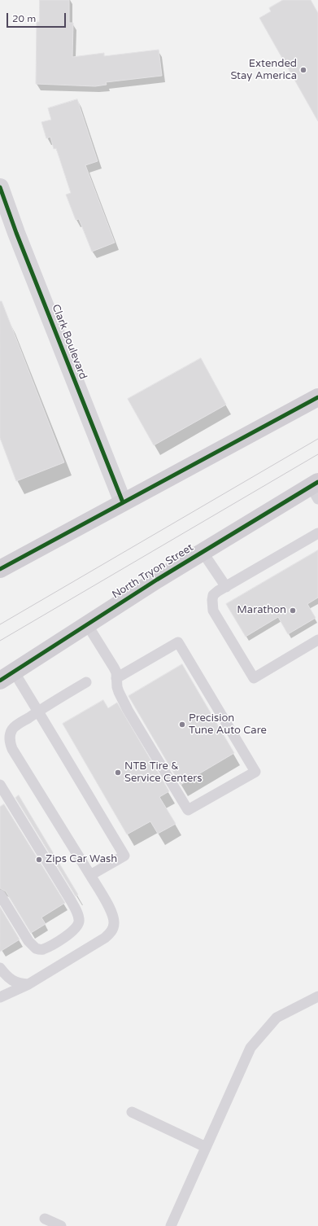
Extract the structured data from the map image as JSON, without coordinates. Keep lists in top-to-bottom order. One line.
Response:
{"streets":{"main road":["North Tryon Street"],"street":["Clark Boulevard"]},"places":["Extended Stay America","Marathon","Precision Tune Auto Care","NTB Tire & Service Centers","Zips Car Wash"],"scale_bar":"20 m"}
